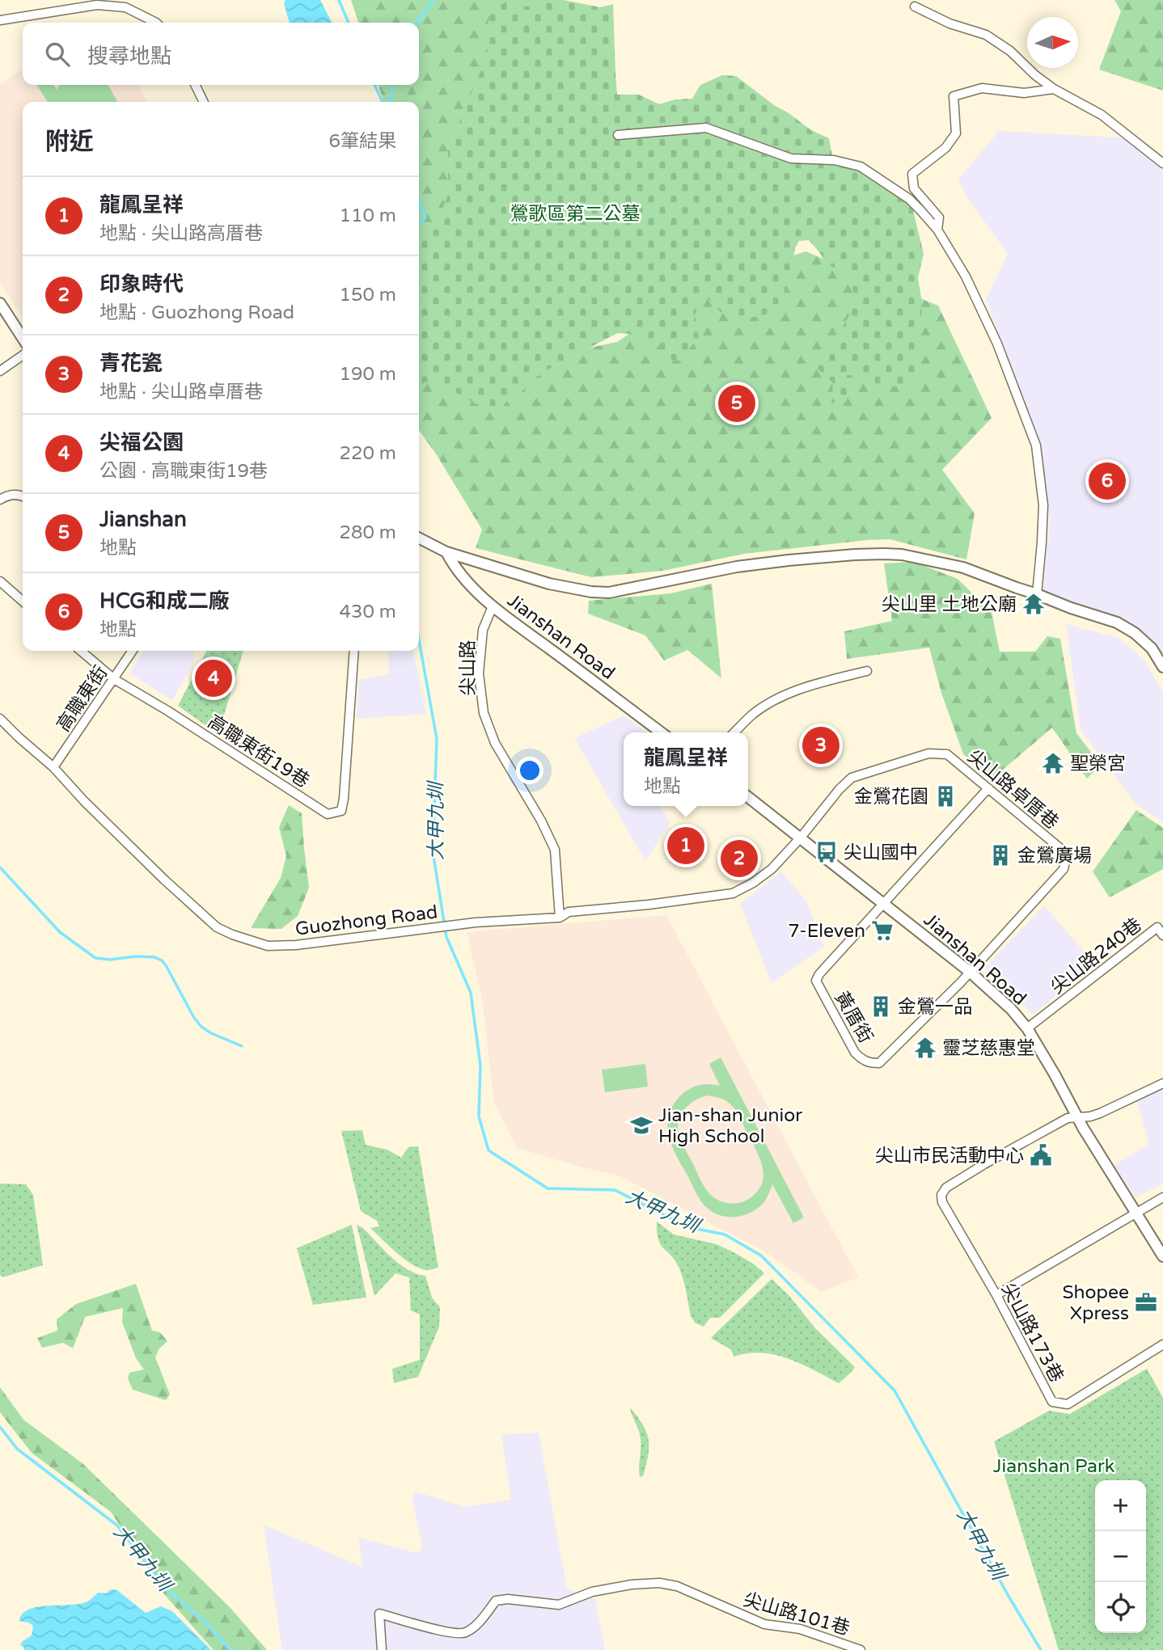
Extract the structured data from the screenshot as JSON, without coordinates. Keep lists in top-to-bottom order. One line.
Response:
{"streets":{"street":["Jianshan Road","尖山路","高職東街","高職東街19巷","尖山路卓厝巷","Guozhong Road","尖山路240巷","黃厝街","尖山路173巷","尖山路101巷"]},"crossings":[["Jianshan Road","尖山路"],["Jianshan Road","尖山路卓厝巷"],["Jianshan Road","Guozhong Road"],["Jianshan Road","尖山路240巷"],["Jianshan Road","黃厝街"],["Jianshan Road","尖山路173巷"],["尖山路","Guozhong Road"],["高職東街","高職東街19巷"],["高職東街","Guozhong Road"],["尖山路卓厝巷","Guozhong Road"],["尖山路卓厝巷","黃厝街"]],"water":["大甲九圳"],"parks":["鶯歌區第二公墓","Jianshan Park"],"places":{"temple":["尖山里 土地公廟","聖榮宮","靈芝慈惠堂"],"building":["金鶯花園","金鶯廣場","金鶯一品"],"bus stop":["尖山國中"],"supermarket":["7-Eleven"],"school or university":["Jian-shan Junior High School"],"public building":["尖山市民活動中心"],"office":["Shopee Xpress"]},"north":"right","page":{"search":"搜尋地點","heading":["附近","6筆結果"],"list":[{"mark":"1","name":"龍鳳呈祥","note":"地點 · 尖山路高厝巷","value":"110 m"},{"mark":"2","name":"印象時代","note":"地點 · Guozhong Road","value":"150 m"},{"mark":"3","name":"青花瓷","note":"地點 · 尖山路卓厝巷","value":"190 m"},{"mark":"4","name":"尖福公園","note":"公園 · 高職東街19巷","value":"220 m"},{"mark":"5","name":"Jianshan","note":"地點","value":"280 m"},{"mark":"6","name":"HCG和成二廠","note":"地點","value":"430 m"}],"pins":["5","6","4","3","1","2"],"popup":["龍鳳呈祥","地點"],"map_buttons":["+","−"]}}
